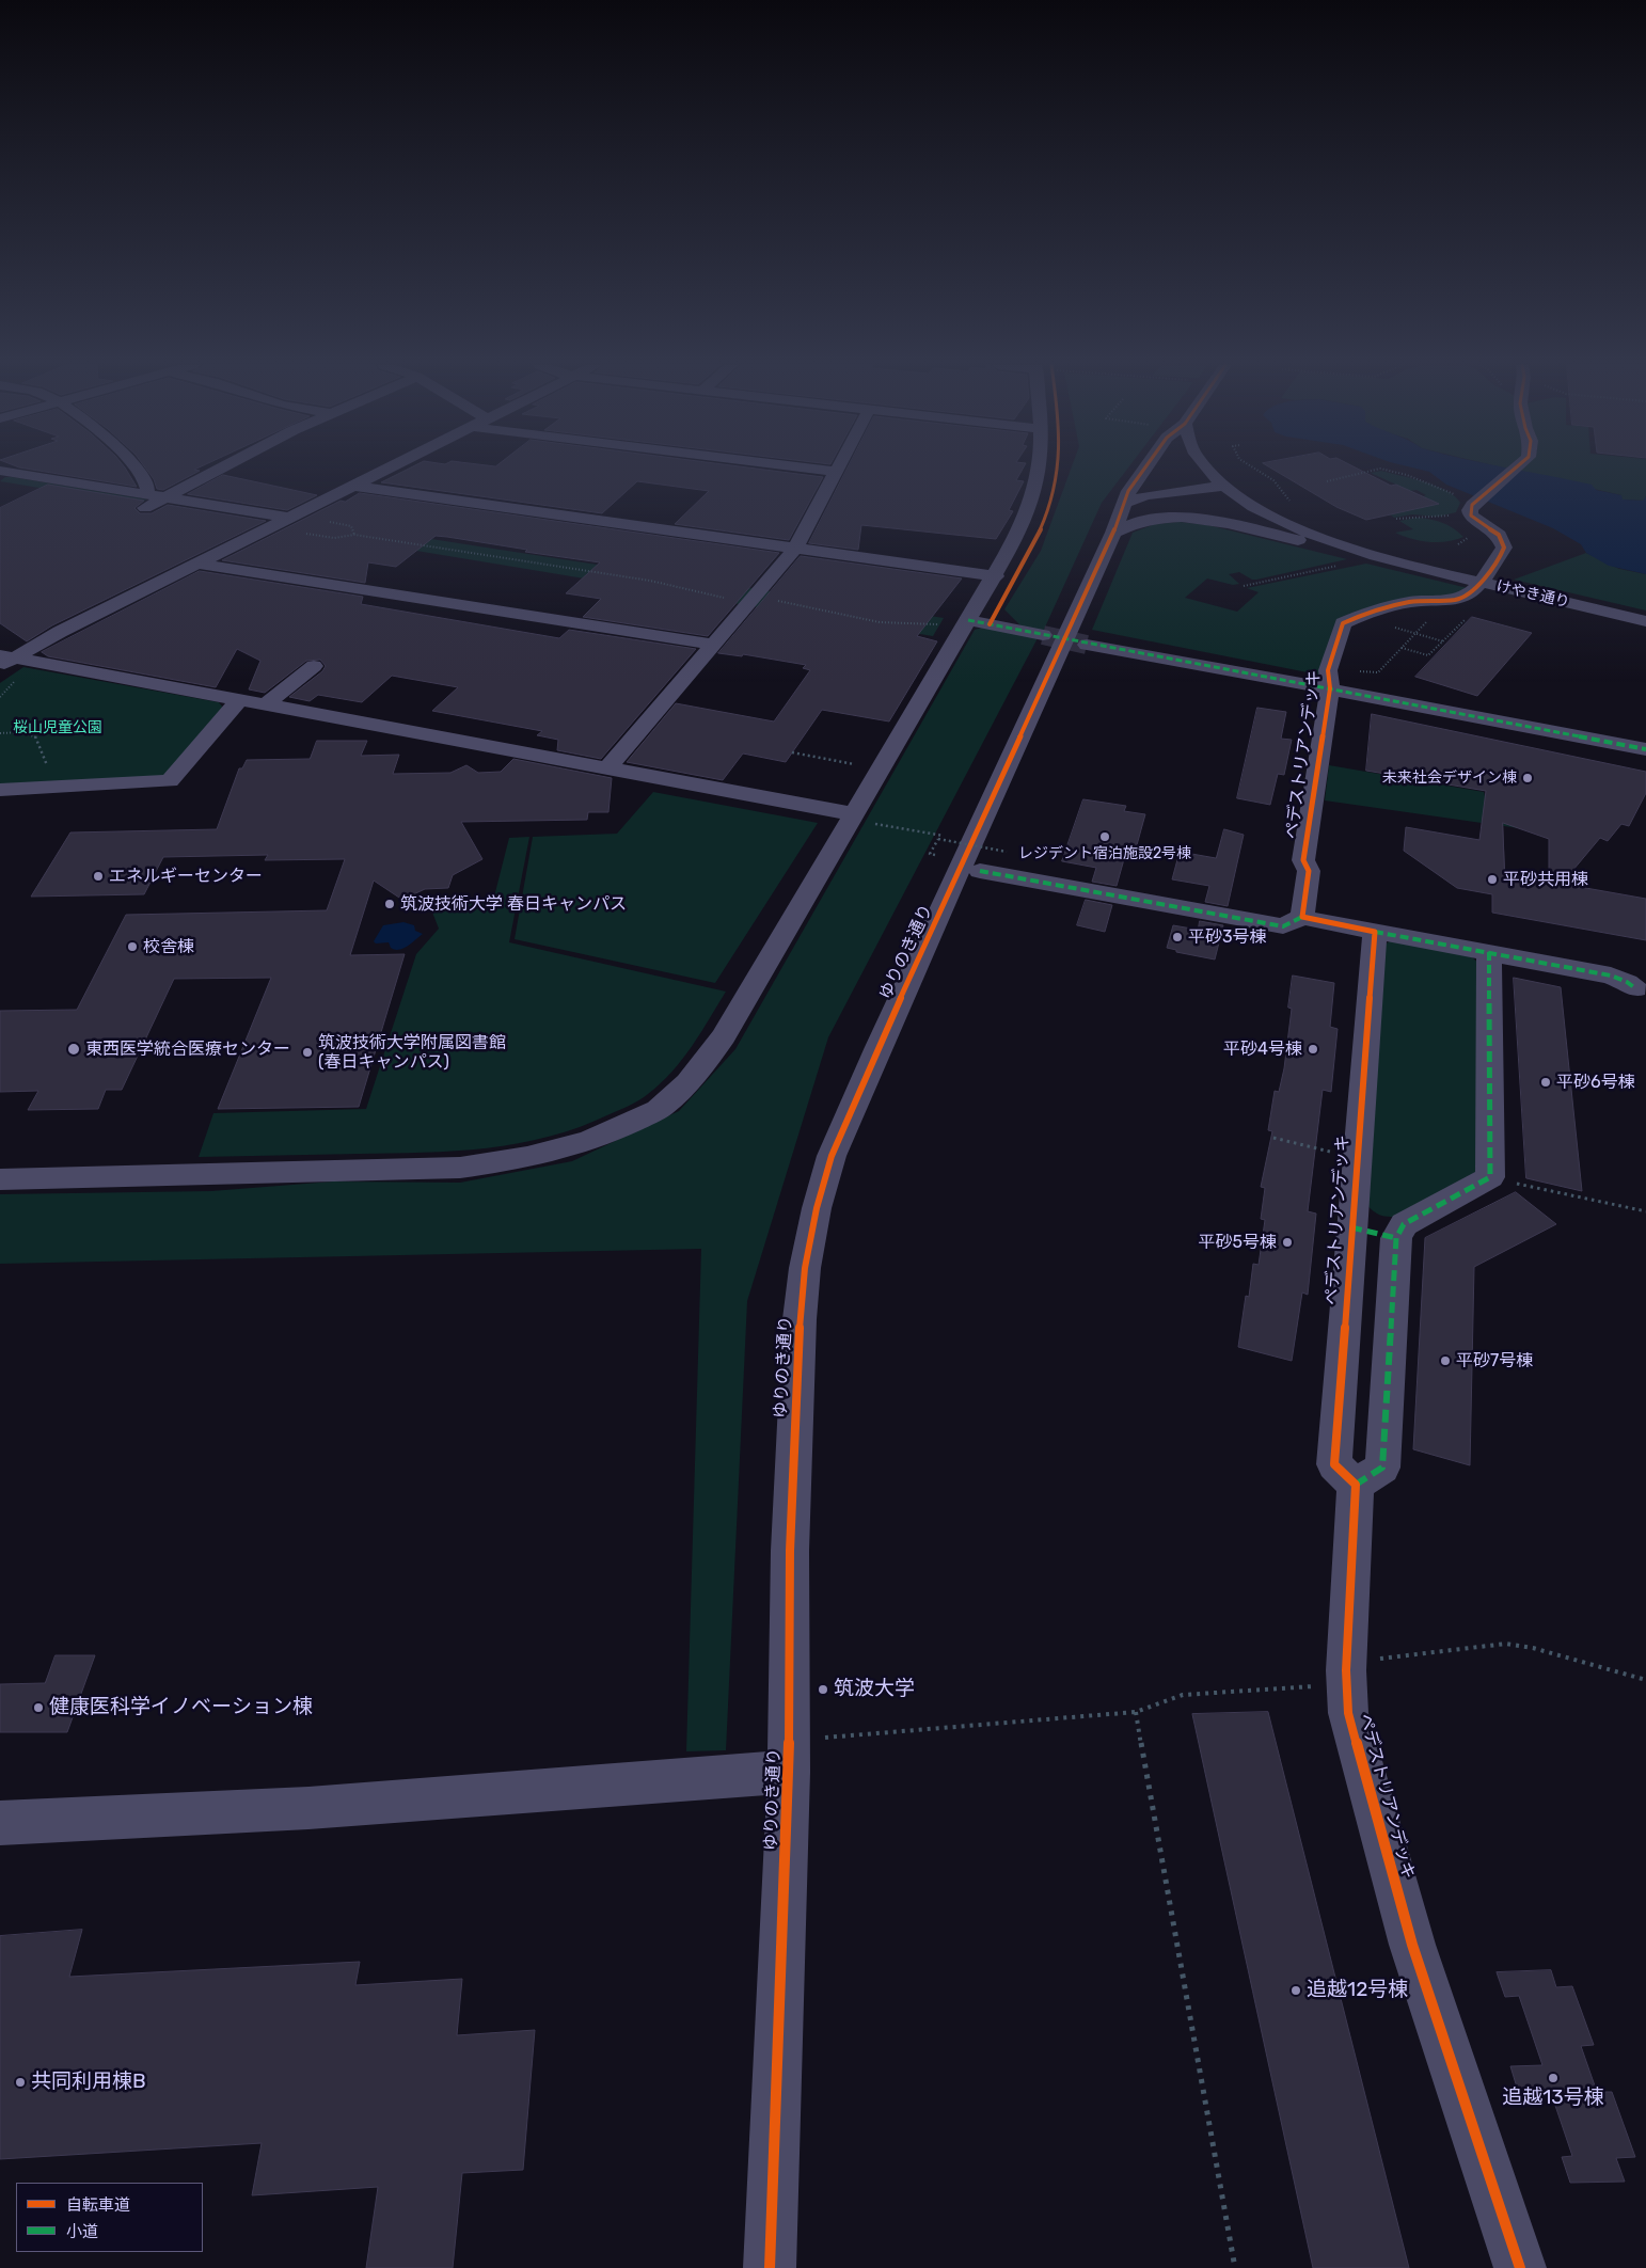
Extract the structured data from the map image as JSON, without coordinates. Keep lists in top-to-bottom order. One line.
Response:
{"streets":{"street":["けやき通り","ペデストリアンデッキ","ゆりのき通り"]},"crossings":[["けやき通り","ペデストリアンデッキ"]],"parks":["桜山児童公園"],"places":["未来社会デザイン棟","レジデント宿泊施設2号棟","エネルギーセンター","平砂共用棟","筑波技術大学 春日キャンパス","平砂3号棟","校舎棟","東西医学統合医療センター","平砂4号棟","筑波技術大学附属図書館 (春日キャンパス)","平砂6号棟","平砂5号棟","平砂7号棟","筑波大学","健康医科学イノベーション棟","追越12号棟","追越13号棟","共同利用棟B"],"legend":["自転車道","小道"]}
